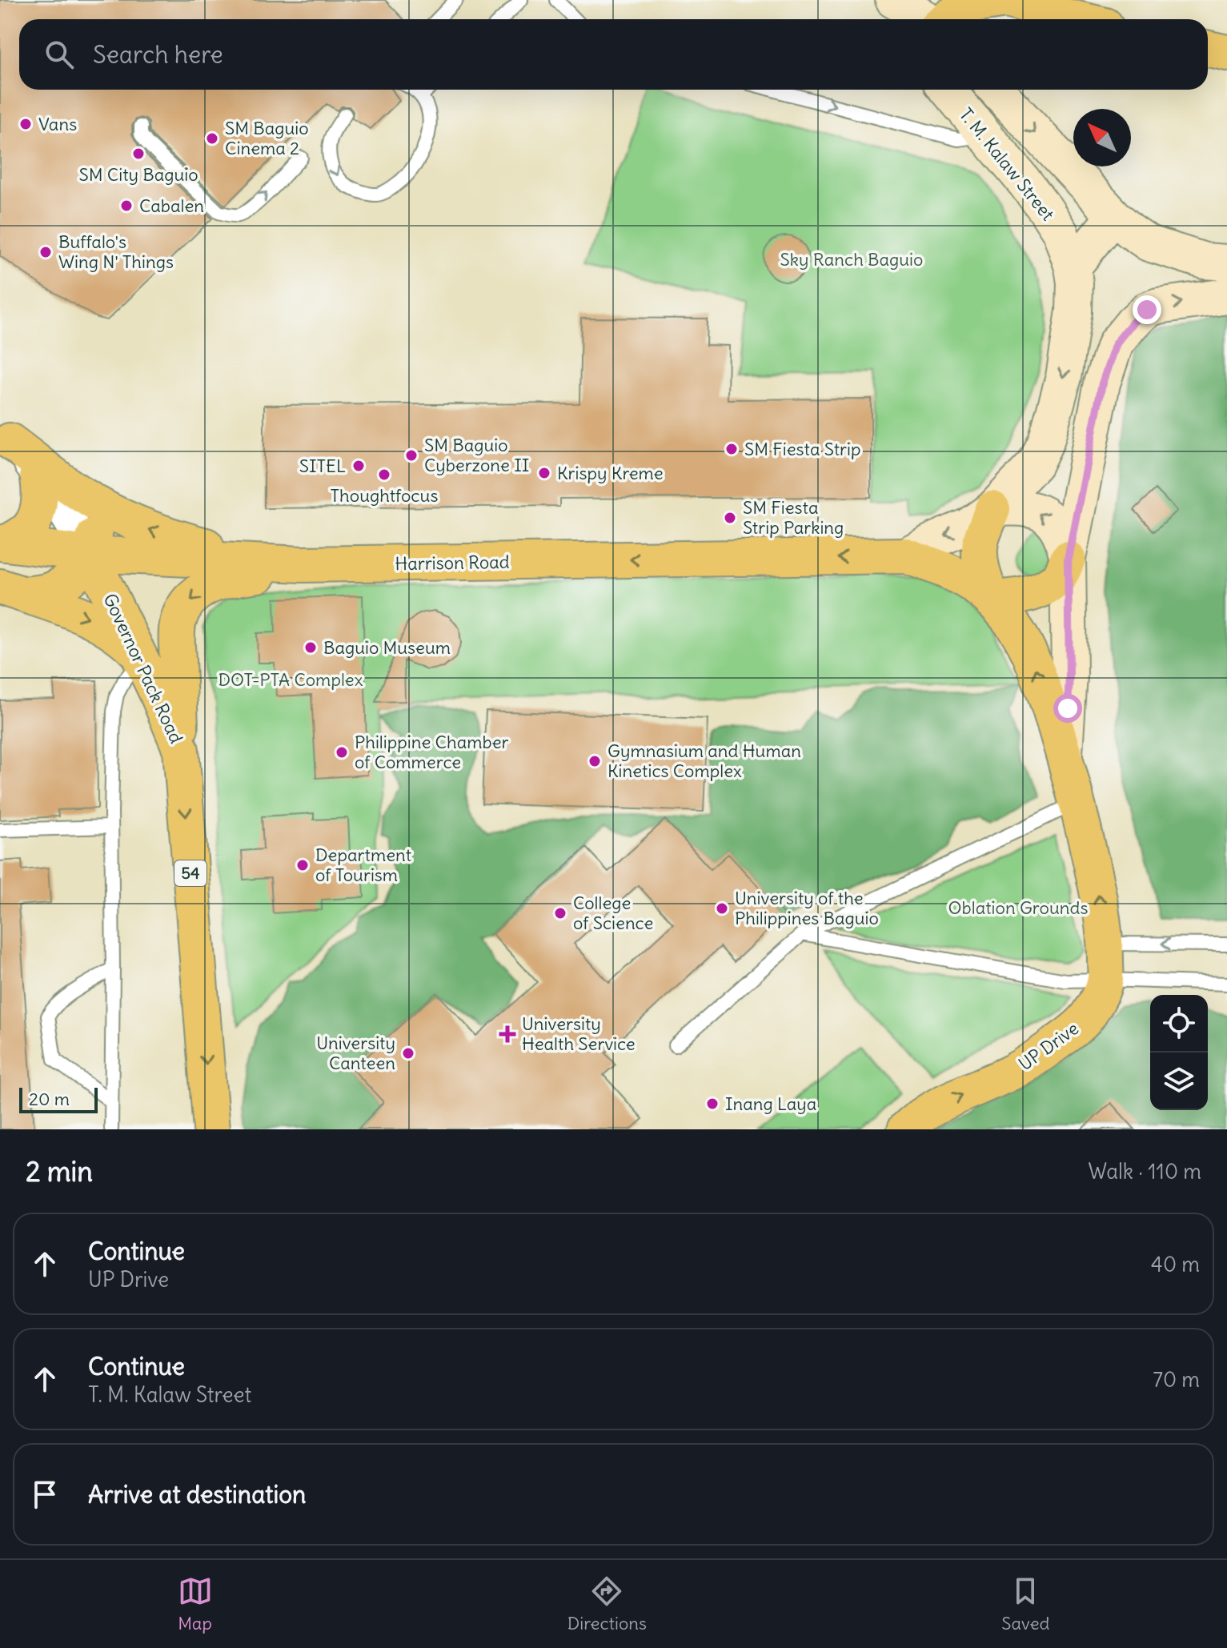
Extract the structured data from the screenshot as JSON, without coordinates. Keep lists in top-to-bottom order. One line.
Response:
{"streets":{"main road":["T. M. Kalaw Street","Harrison Road","Governor Pack Road","54","UP Drive"]},"crossings":[["T. M. Kalaw Street","Harrison Road"],["T. M. Kalaw Street","UP Drive"],["Harrison Road","Governor Pack Road"],["Harrison Road","UP Drive"],["Governor Pack Road","54"]],"one_way":["Harrison Road","Governor Pack Road"],"parks":["Sky Ranch Baguio","DOT-PTA Complex","Oblation Grounds"],"places":{"other":["Vans","SM Baguio Cinema 2","SM City Baguio","Cabalen","Buffalo's Wing N' Things","SM Fiesta Strip","SM Baguio Cyberzone II","SITEL","Krispy Kreme","Thoughtfocus","SM Fiesta Strip Parking","Baguio Museum","Philippine Chamber of Commerce","Gymnasium and Human Kinetics Complex","Department of Tourism","University of the Philippines Baguio","College of Science","University Canteen","Inang Laya"],"health":["University Health Service"]},"scale_bar":"20 m","north":"top left","page":{"search":"Search here","scale":"20 m","heading":["2 min","Walk · 110 m"],"list":[["Continue","UP Drive","40 m"],["Continue","T. M. Kalaw Street","70 m"],"Arrive at destination"],"nav":["Map","Directions","Saved"]}}
